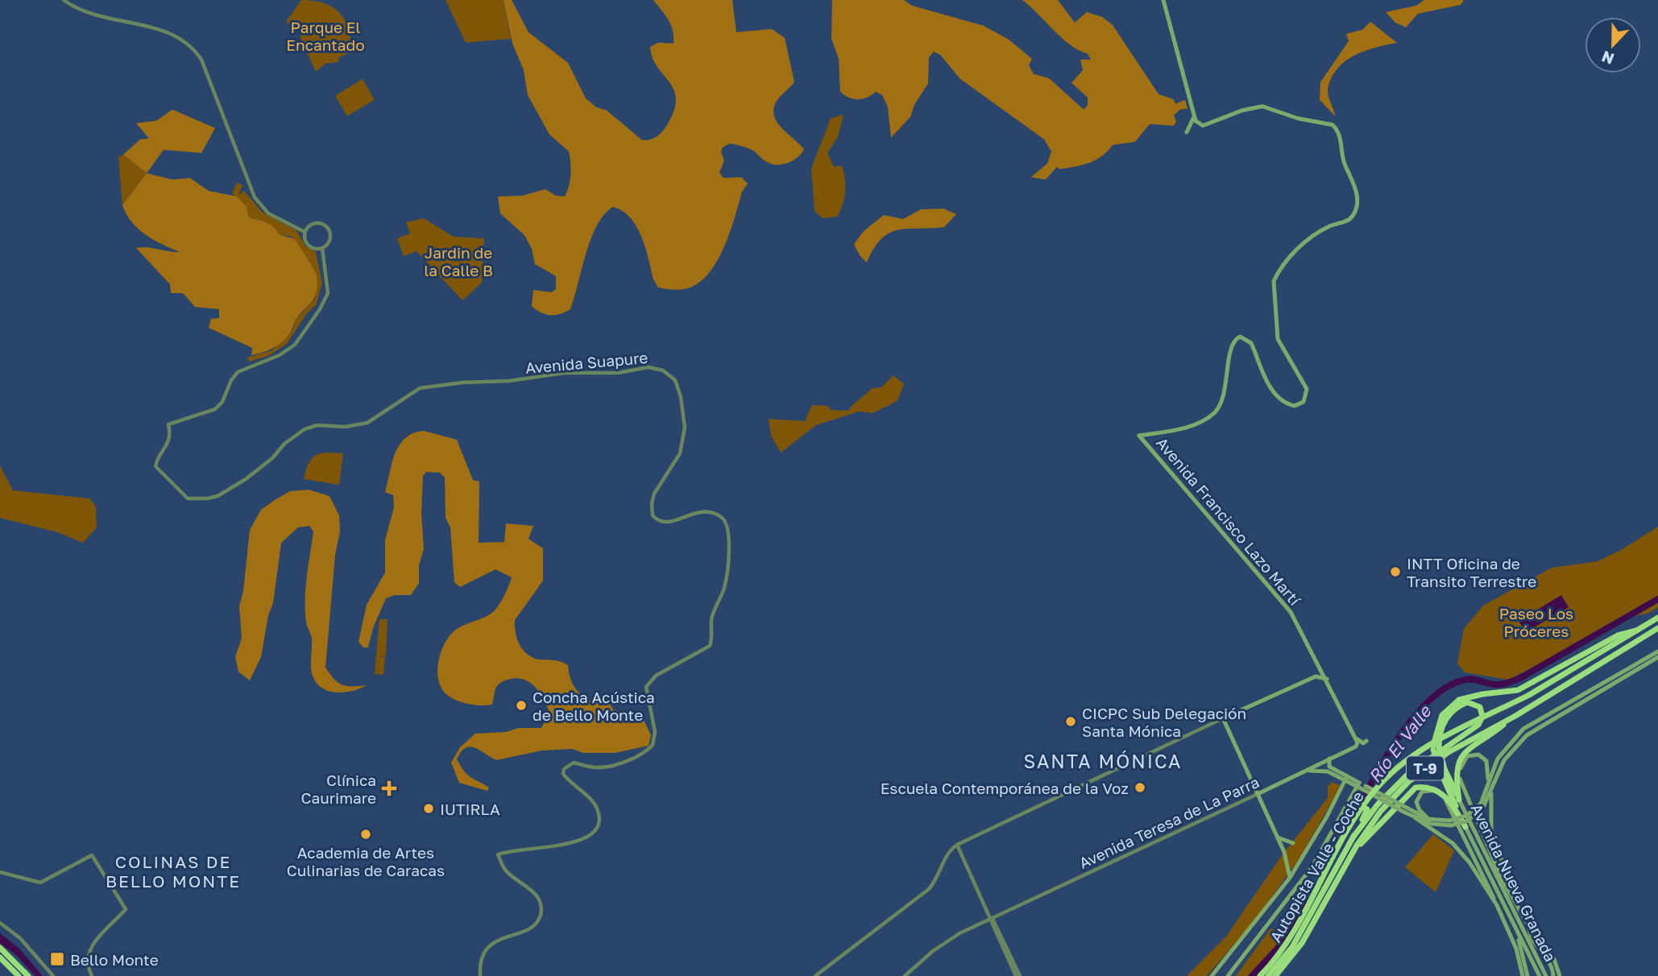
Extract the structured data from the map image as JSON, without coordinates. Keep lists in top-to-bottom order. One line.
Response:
{"streets":{"highway":["T-9","Autopista Valle - Coche"],"main road":["Avenida Francisco Lazo Martí","Avenida Teresa de La Parra","Avenida Nueva Granada"],"street":["Avenida Suapure"]},"crossings":[["Avenida Francisco Lazo Martí","Avenida Teresa de La Parra"],["T-9","Autopista Valle - Coche"],["T-9","Avenida Nueva Granada"]],"districts":["SANTA MÓNICA","COLINAS DE BELLO MONTE"],"water":["Río El Valle"],"parks":["Parque El Encantado","Jardin de la Calle B","Paseo Los Próceres"],"places":{"other":["INTT Oficina de Transito Terrestre","Concha Acústica de Bello Monte","CICPC Sub Delegación Santa Mónica","Escuela Contemporánea de la Voz","IUTIRLA","Academia de Artes Culinarias de Caracas"],"health":["Clínica Caurimare"],"transit":["Bello Monte"]},"north":"bottom"}
